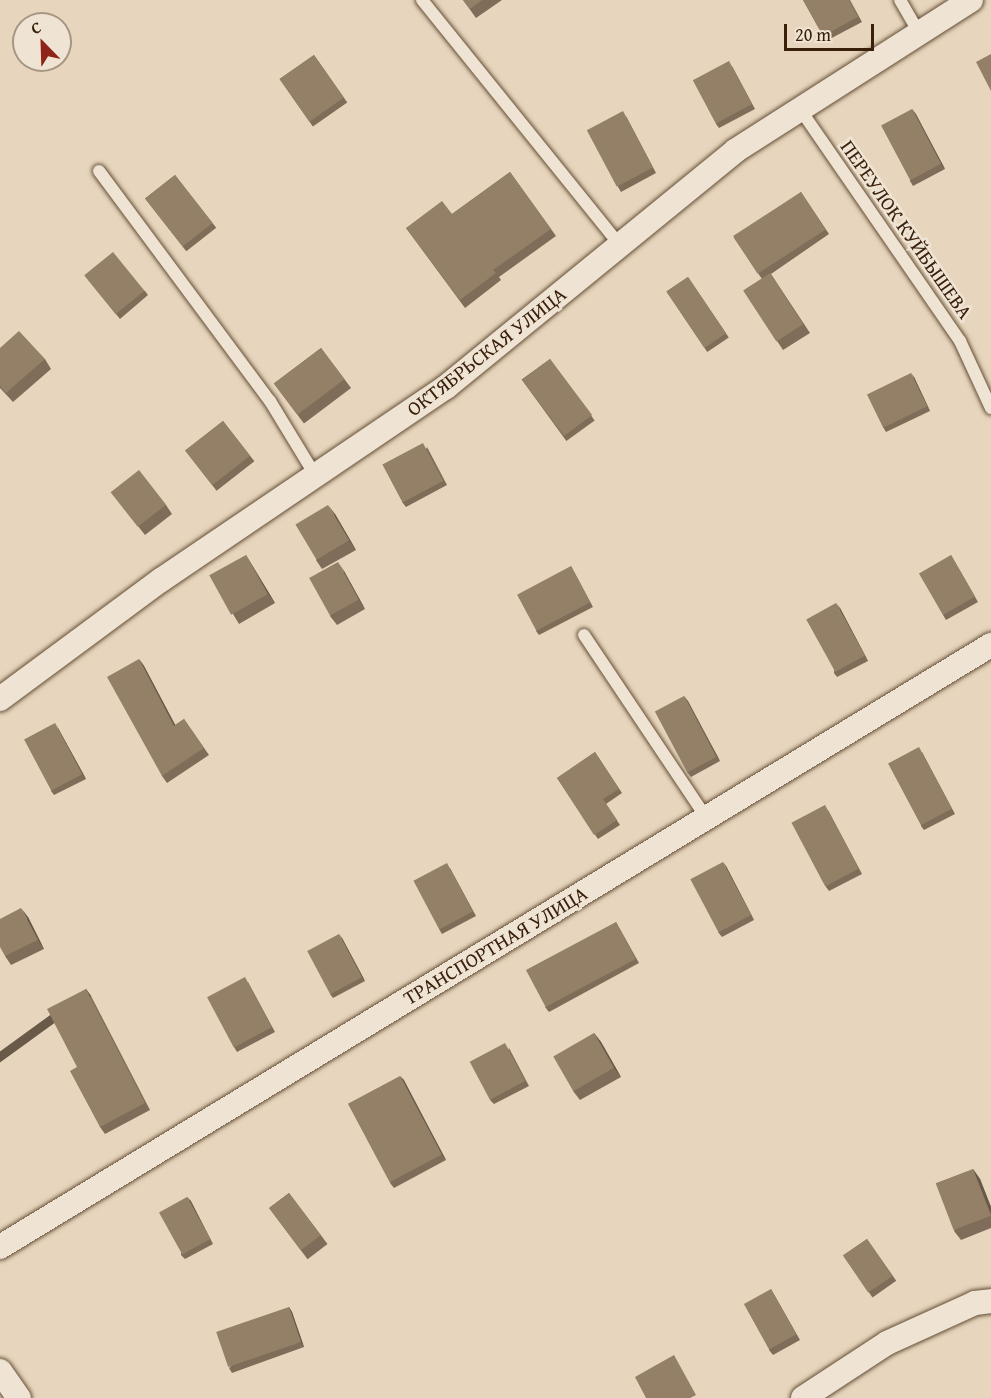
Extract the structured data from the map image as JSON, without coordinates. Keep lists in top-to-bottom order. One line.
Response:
{"streets":{"street":["ОКТЯБРЬСКАЯ УЛИЦА","ТРАНСПОРТНАЯ УЛИЦА"],"lane":["ПЕРЕУЛОК КУЙБЫШЕВА"]},"crossings":[["ПЕРЕУЛОК КУЙБЫШЕВА","ОКТЯБРЬСКАЯ УЛИЦА"]],"scale_bar":"20 m","north":"top left"}
